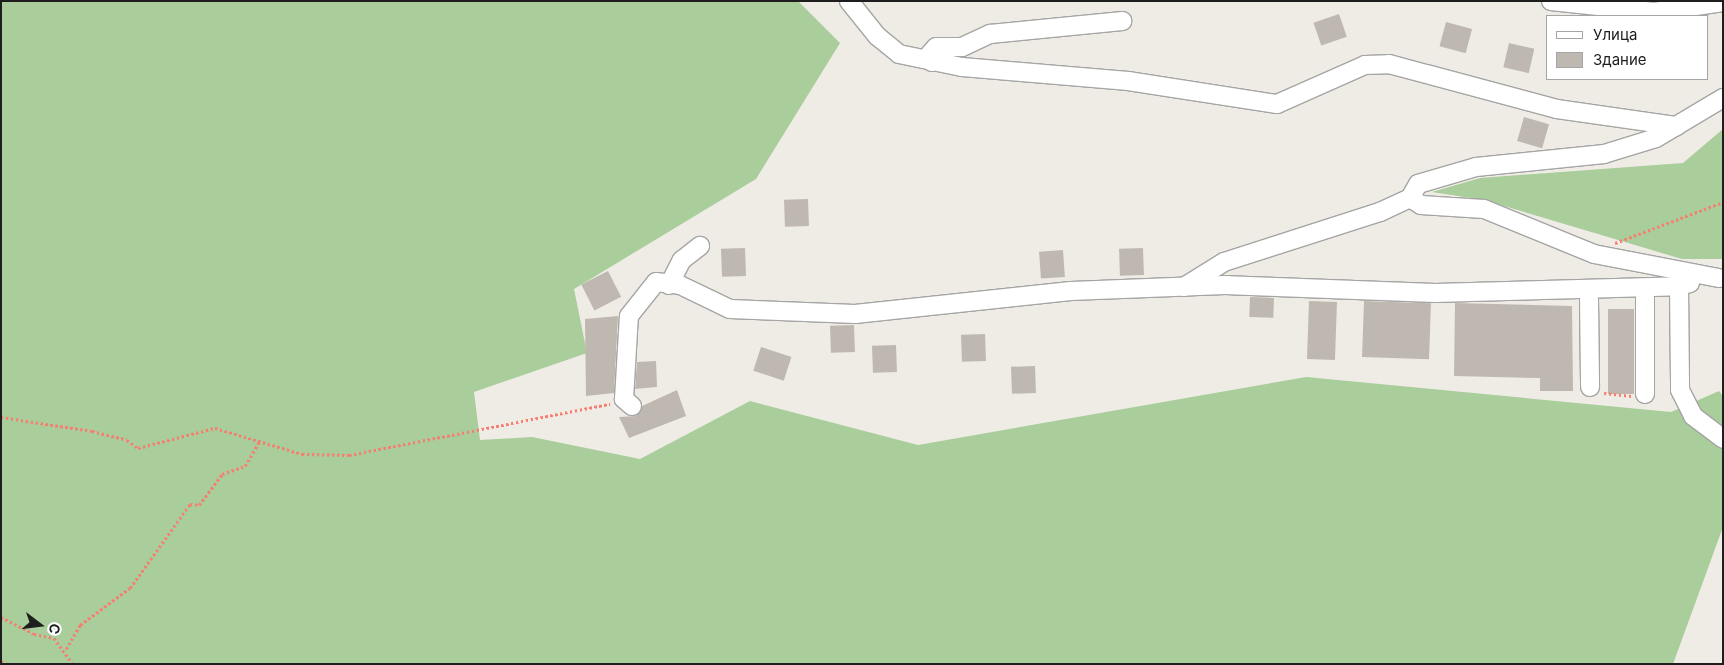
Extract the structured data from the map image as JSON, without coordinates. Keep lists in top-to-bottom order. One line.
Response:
{"legend":["Улица","Здание"],"north":"right"}
